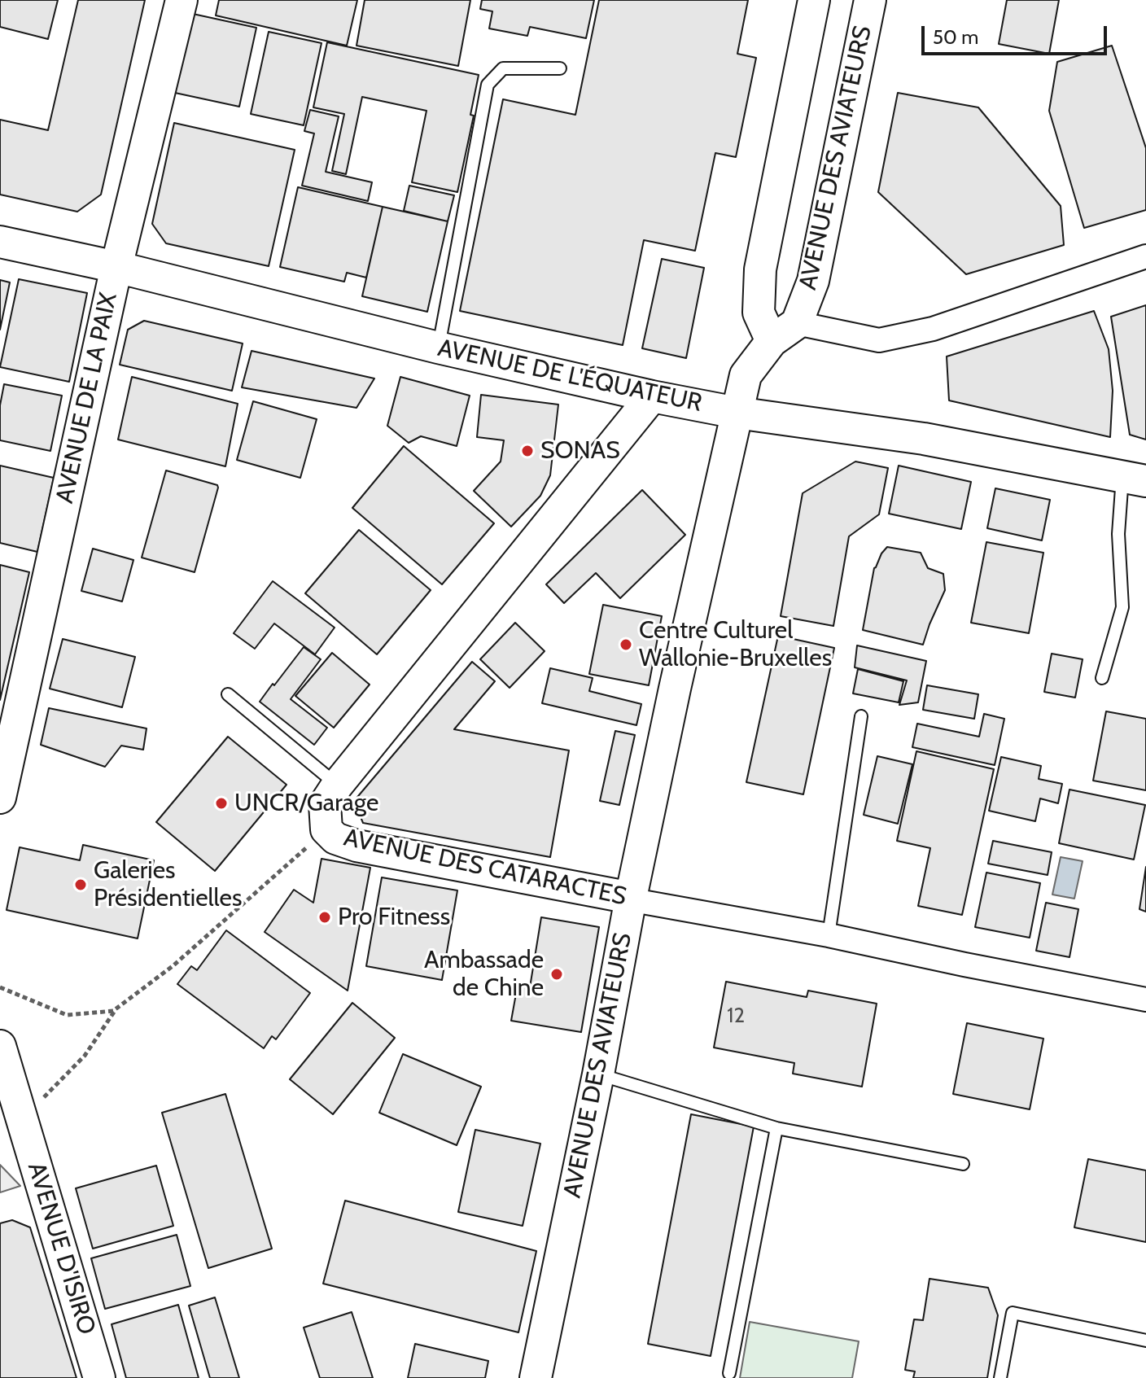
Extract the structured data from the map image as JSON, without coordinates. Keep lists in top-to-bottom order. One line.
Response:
{"streets":{"street":["AVENUE DES AVIATEURS","AVENUE DE L'ÉQUATEUR","AVENUE DE LA PAIX","AVENUE DES CATARACTES","AVENUE D'ISIRO"]},"crossings":[["AVENUE DES AVIATEURS","AVENUE DE L'ÉQUATEUR"],["AVENUE DES AVIATEURS","AVENUE DES CATARACTES"],["AVENUE DE L'ÉQUATEUR","AVENUE DE LA PAIX"],["AVENUE DE L'ÉQUATEUR","AVENUE DES CATARACTES"]],"places":["SONAS","Centre Culturel Wallonie-Bruxelles","UNCR/Garage","Galeries Présidentielles","Pro Fitness","Ambassade de Chine"],"house_numbers":["12"],"scale_bar":"50 m"}
